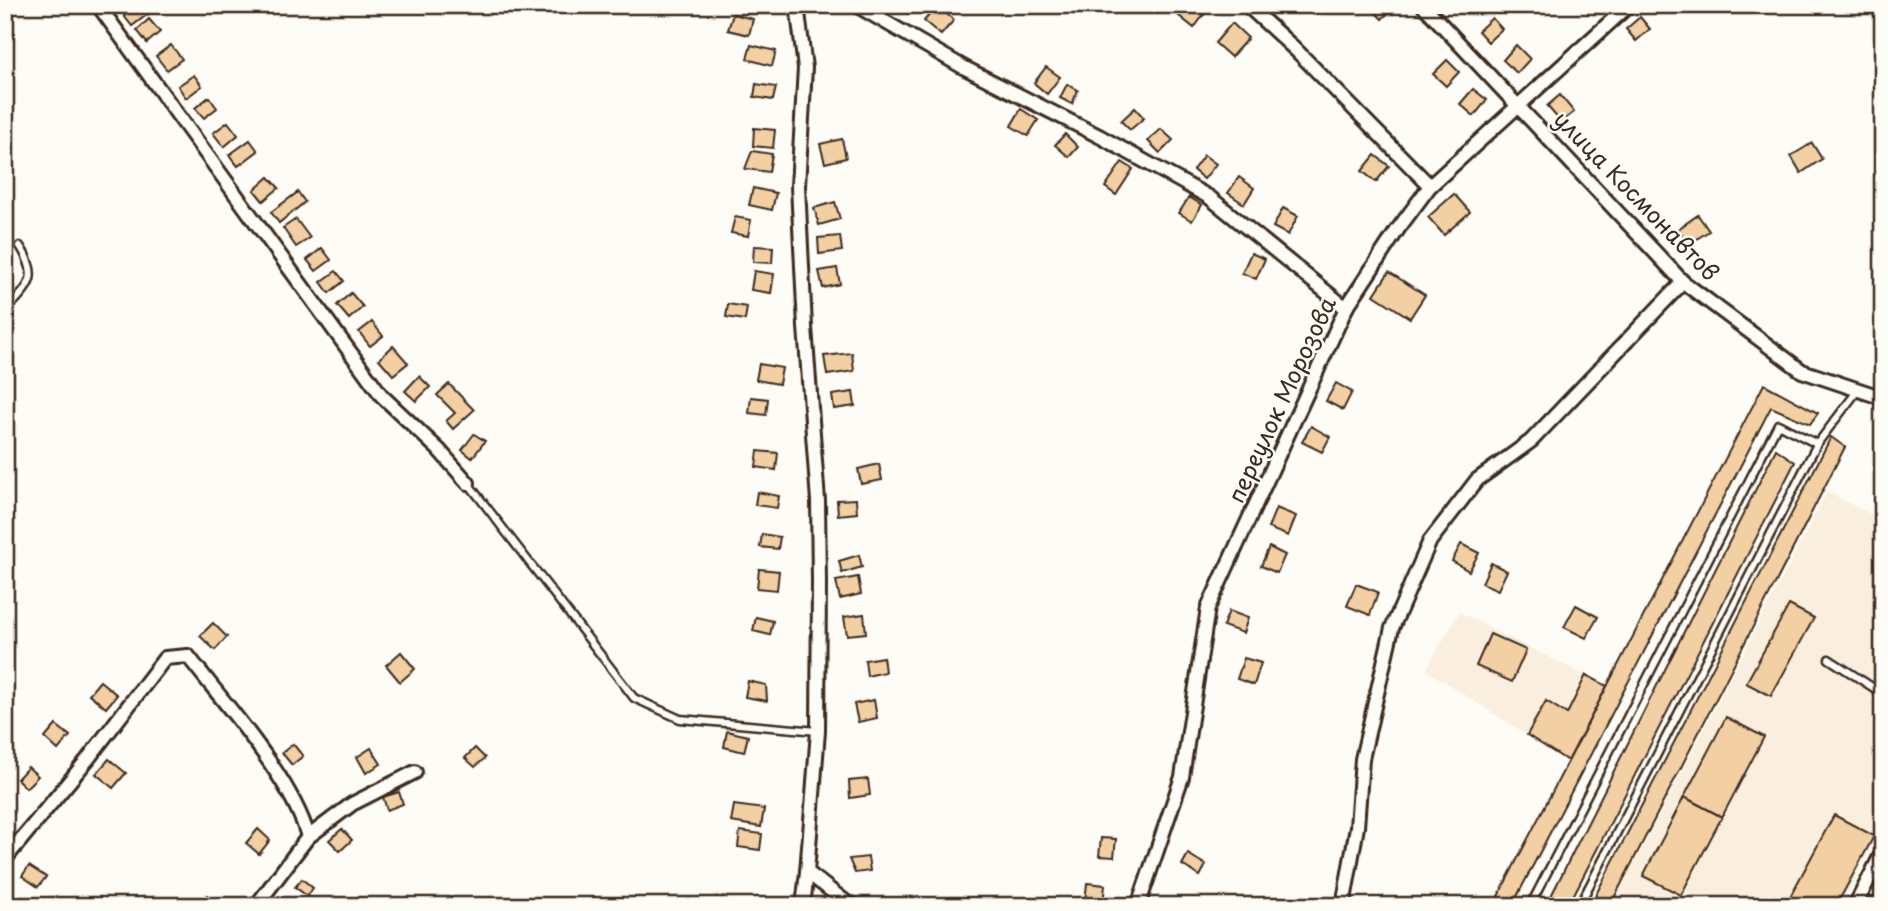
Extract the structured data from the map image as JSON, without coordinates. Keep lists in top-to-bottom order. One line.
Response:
{"streets":{"street":["улица Космонавтов","переулок Морозова"]},"crossings":[["улица Космонавтов","переулок Морозова"]]}
